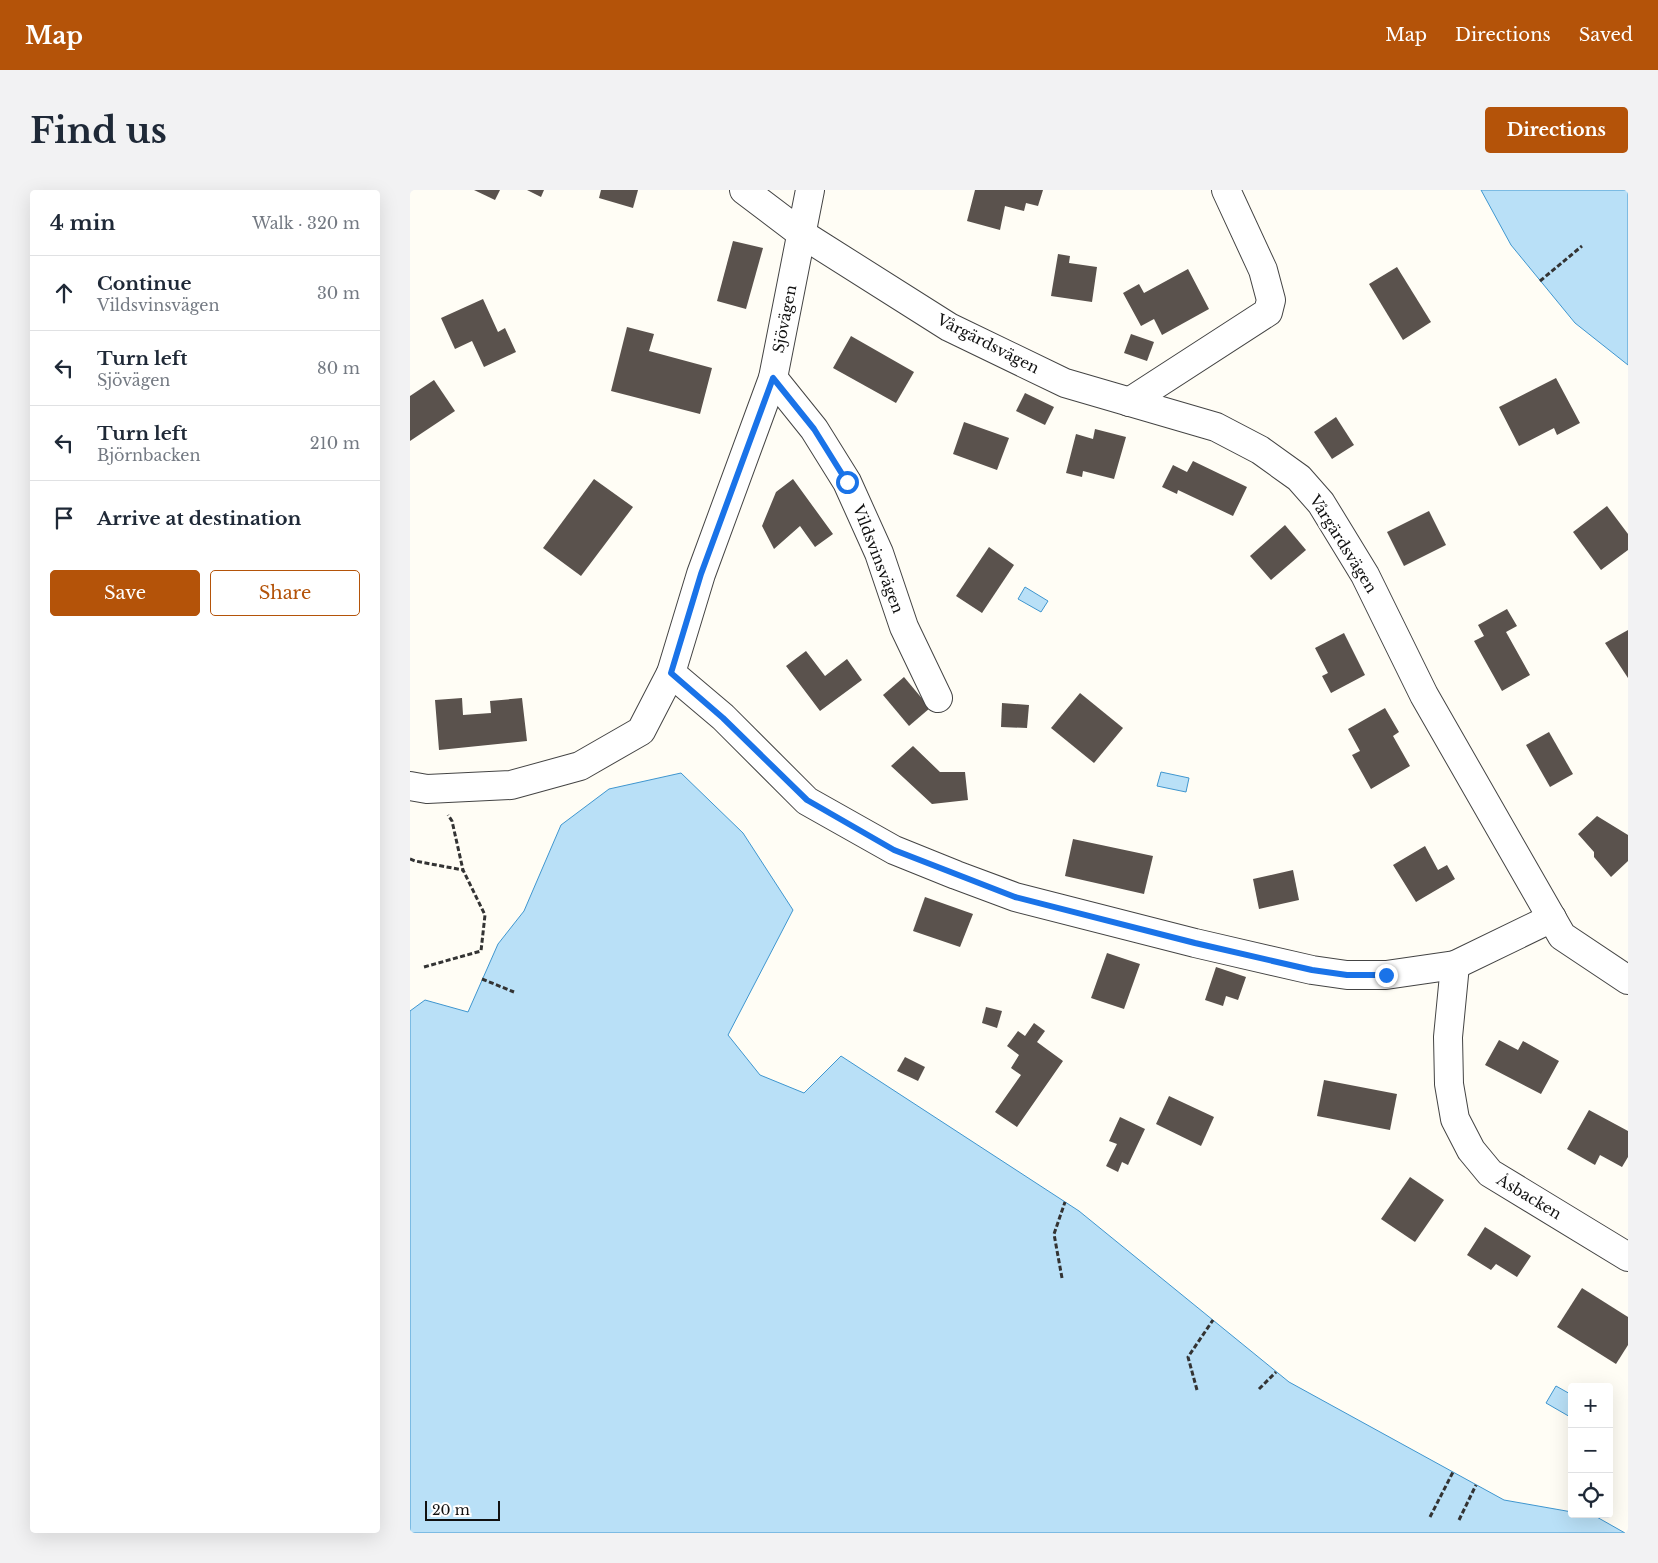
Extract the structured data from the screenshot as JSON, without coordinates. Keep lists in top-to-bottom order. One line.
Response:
{"streets":{"street":["Sjövägen","Vårgärdsvägen","Vildsvinsvägen","Åsbacken"]},"crossings":[["Sjövägen","Vårgärdsvägen"],["Sjövägen","Vildsvinsvägen"]],"scale_bar":"20 m","page":{"header":"Map","nav":["Map","Directions","Saved"],"buttons":["Directions",["Save","Share"]],"title":"Find us","heading":["4 min","Walk · 320 m"],"list":[["Continue","Vildsvinsvägen","30 m"],["Turn left","Sjövägen","80 m"],["Turn left","Björnbacken","210 m"],"Arrive at destination"],"map_buttons":["+","−"],"scale":"20 m"}}
